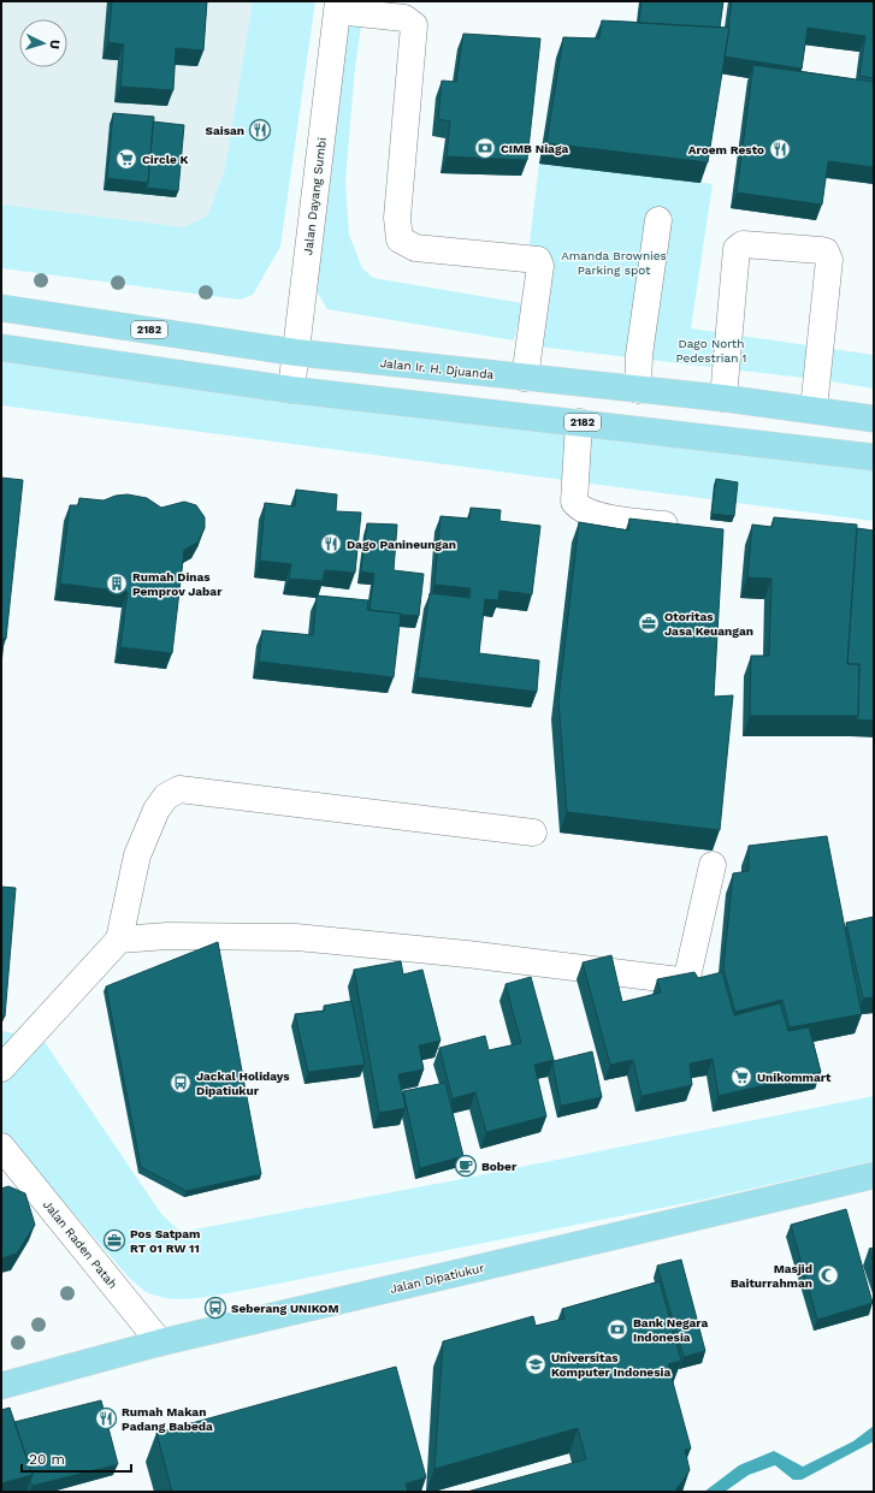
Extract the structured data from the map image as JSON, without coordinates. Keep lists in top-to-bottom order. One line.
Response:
{"streets":{"main road":["2182","Jalan Ir. H. Djuanda","Jalan Dipatiukur"],"street":["Jalan Dayang Sumbi","Jalan Raden Patah"]},"crossings":[["Jalan Dayang Sumbi","2182"],["Jalan Dayang Sumbi","Jalan Ir. H. Djuanda"],["Jalan Raden Patah","Jalan Dipatiukur"]],"parks":["Amanda Brownies Parking spot","Dago North Pedestrian 1"],"places":{"restaurant":["Saisan","Aroem Resto","Dago Panineungan","Rumah Makan Padang Babeda"],"bank":["CIMB Niaga","Bank Negara Indonesia"],"supermarket":["Circle K","Unikommart"],"building":["Rumah Dinas Pemprov Jabar"],"office":["Otoritas Jasa Keuangan","Pos Satpam RT 01 RW 11"],"bus stop":["Jackal Holidays Dipatiukur","Seberang UNIKOM"],"cafe":["Bober"],"mosque":["Masjid Baiturrahman"],"school or university":["Universitas Komputer Indonesia"]},"scale_bar":"20 m","north":"right"}
